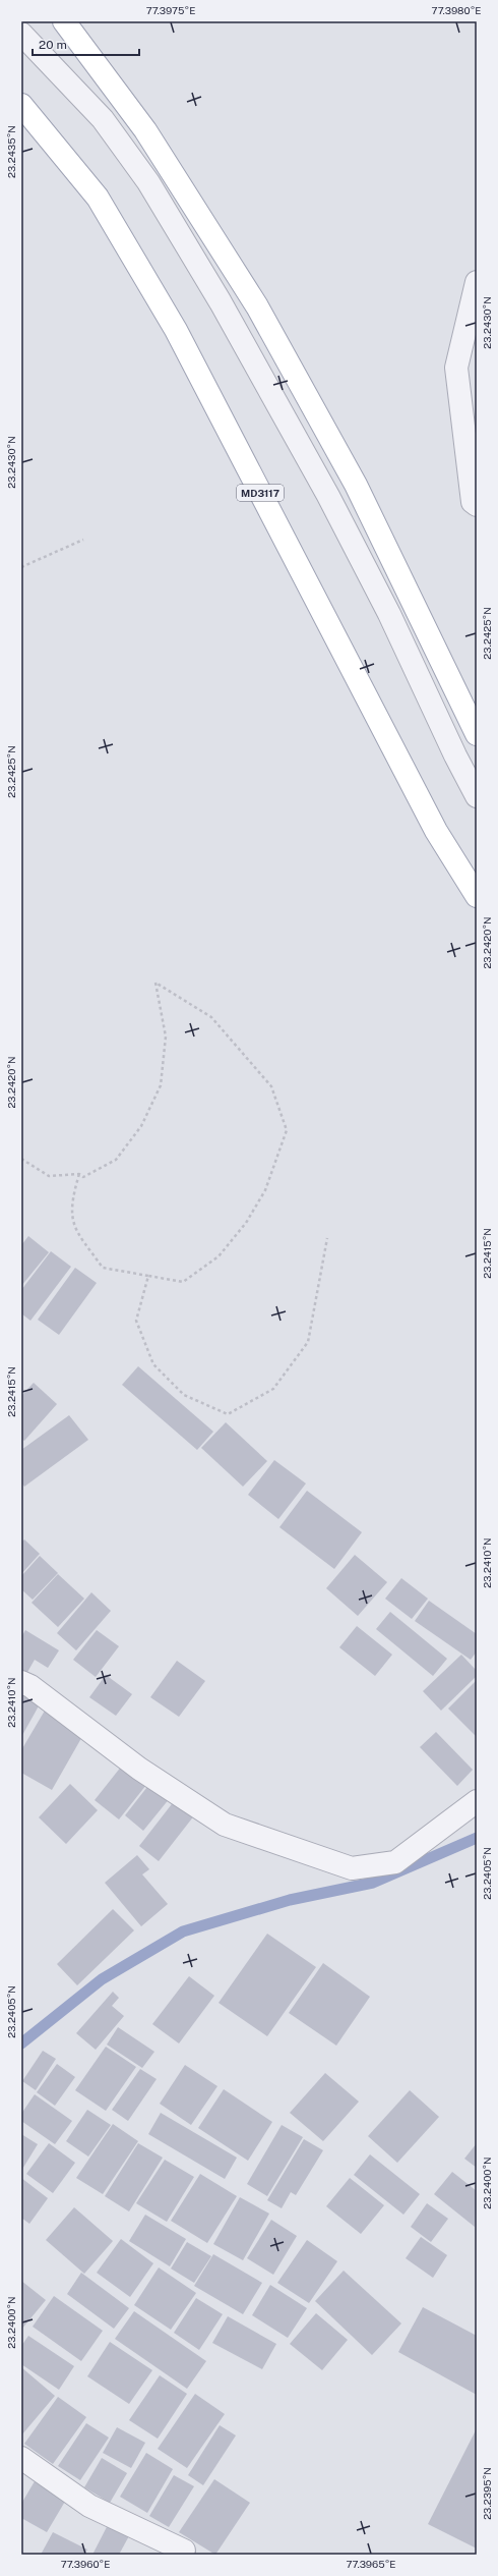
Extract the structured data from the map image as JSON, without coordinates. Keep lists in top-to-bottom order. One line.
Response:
{"streets":{"main road":["MD3117"]},"scale_bar":"20 m","coordinates":["77.3975°E","77.3980°E","23.2435°N","23.2430°N","23.2425°N","23.2420°N","23.2415°N","23.2410°N","23.2405°N","23.2400°N","23.2395°N","77.3960°E","77.3965°E"]}
